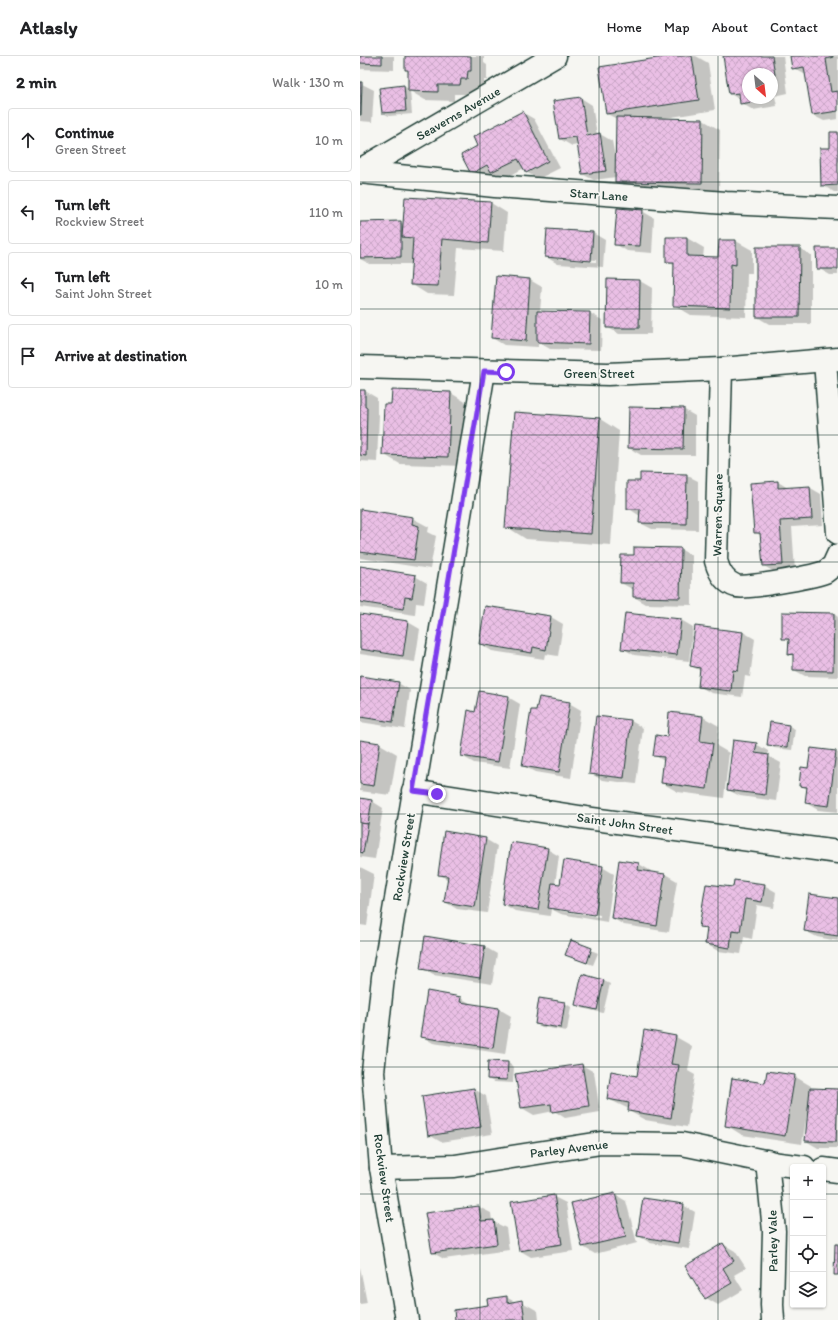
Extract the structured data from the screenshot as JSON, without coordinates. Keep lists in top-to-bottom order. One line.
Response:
{"streets":{"street":["Seaverns Avenue","Starr Lane","Green Street","Warren Square","Saint John Street","Rockview Street","Parley Avenue","Parley Vale"]},"crossings":[["Seaverns Avenue","Starr Lane"],["Green Street","Warren Square"],["Green Street","Rockview Street"],["Saint John Street","Rockview Street"],["Rockview Street","Parley Avenue"],["Parley Avenue","Parley Vale"]],"north":"bottom right","page":{"header":"Atlasly","nav":["Home","Map","About","Contact"],"heading":["2 min","Walk · 130 m"],"list":[["Continue","Green Street","10 m"],["Turn left","Rockview Street","110 m"],["Turn left","Saint John Street","10 m"],"Arrive at destination"],"map_buttons":["+","−"]}}
